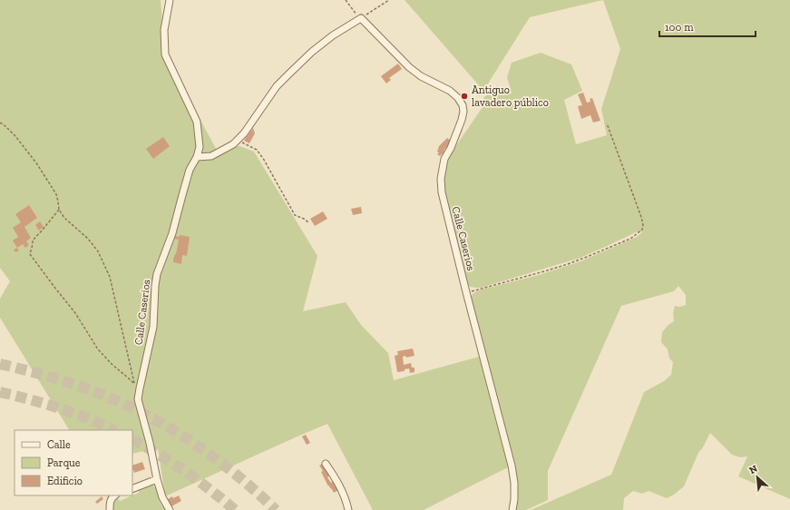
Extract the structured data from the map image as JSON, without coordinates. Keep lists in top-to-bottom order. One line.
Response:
{"streets":{"street":["Calle Caserios"]},"places":["Antiguo lavadero público"],"legend":["Calle","Parque","Edificio"],"scale_bar":"100 m","north":"top left"}
